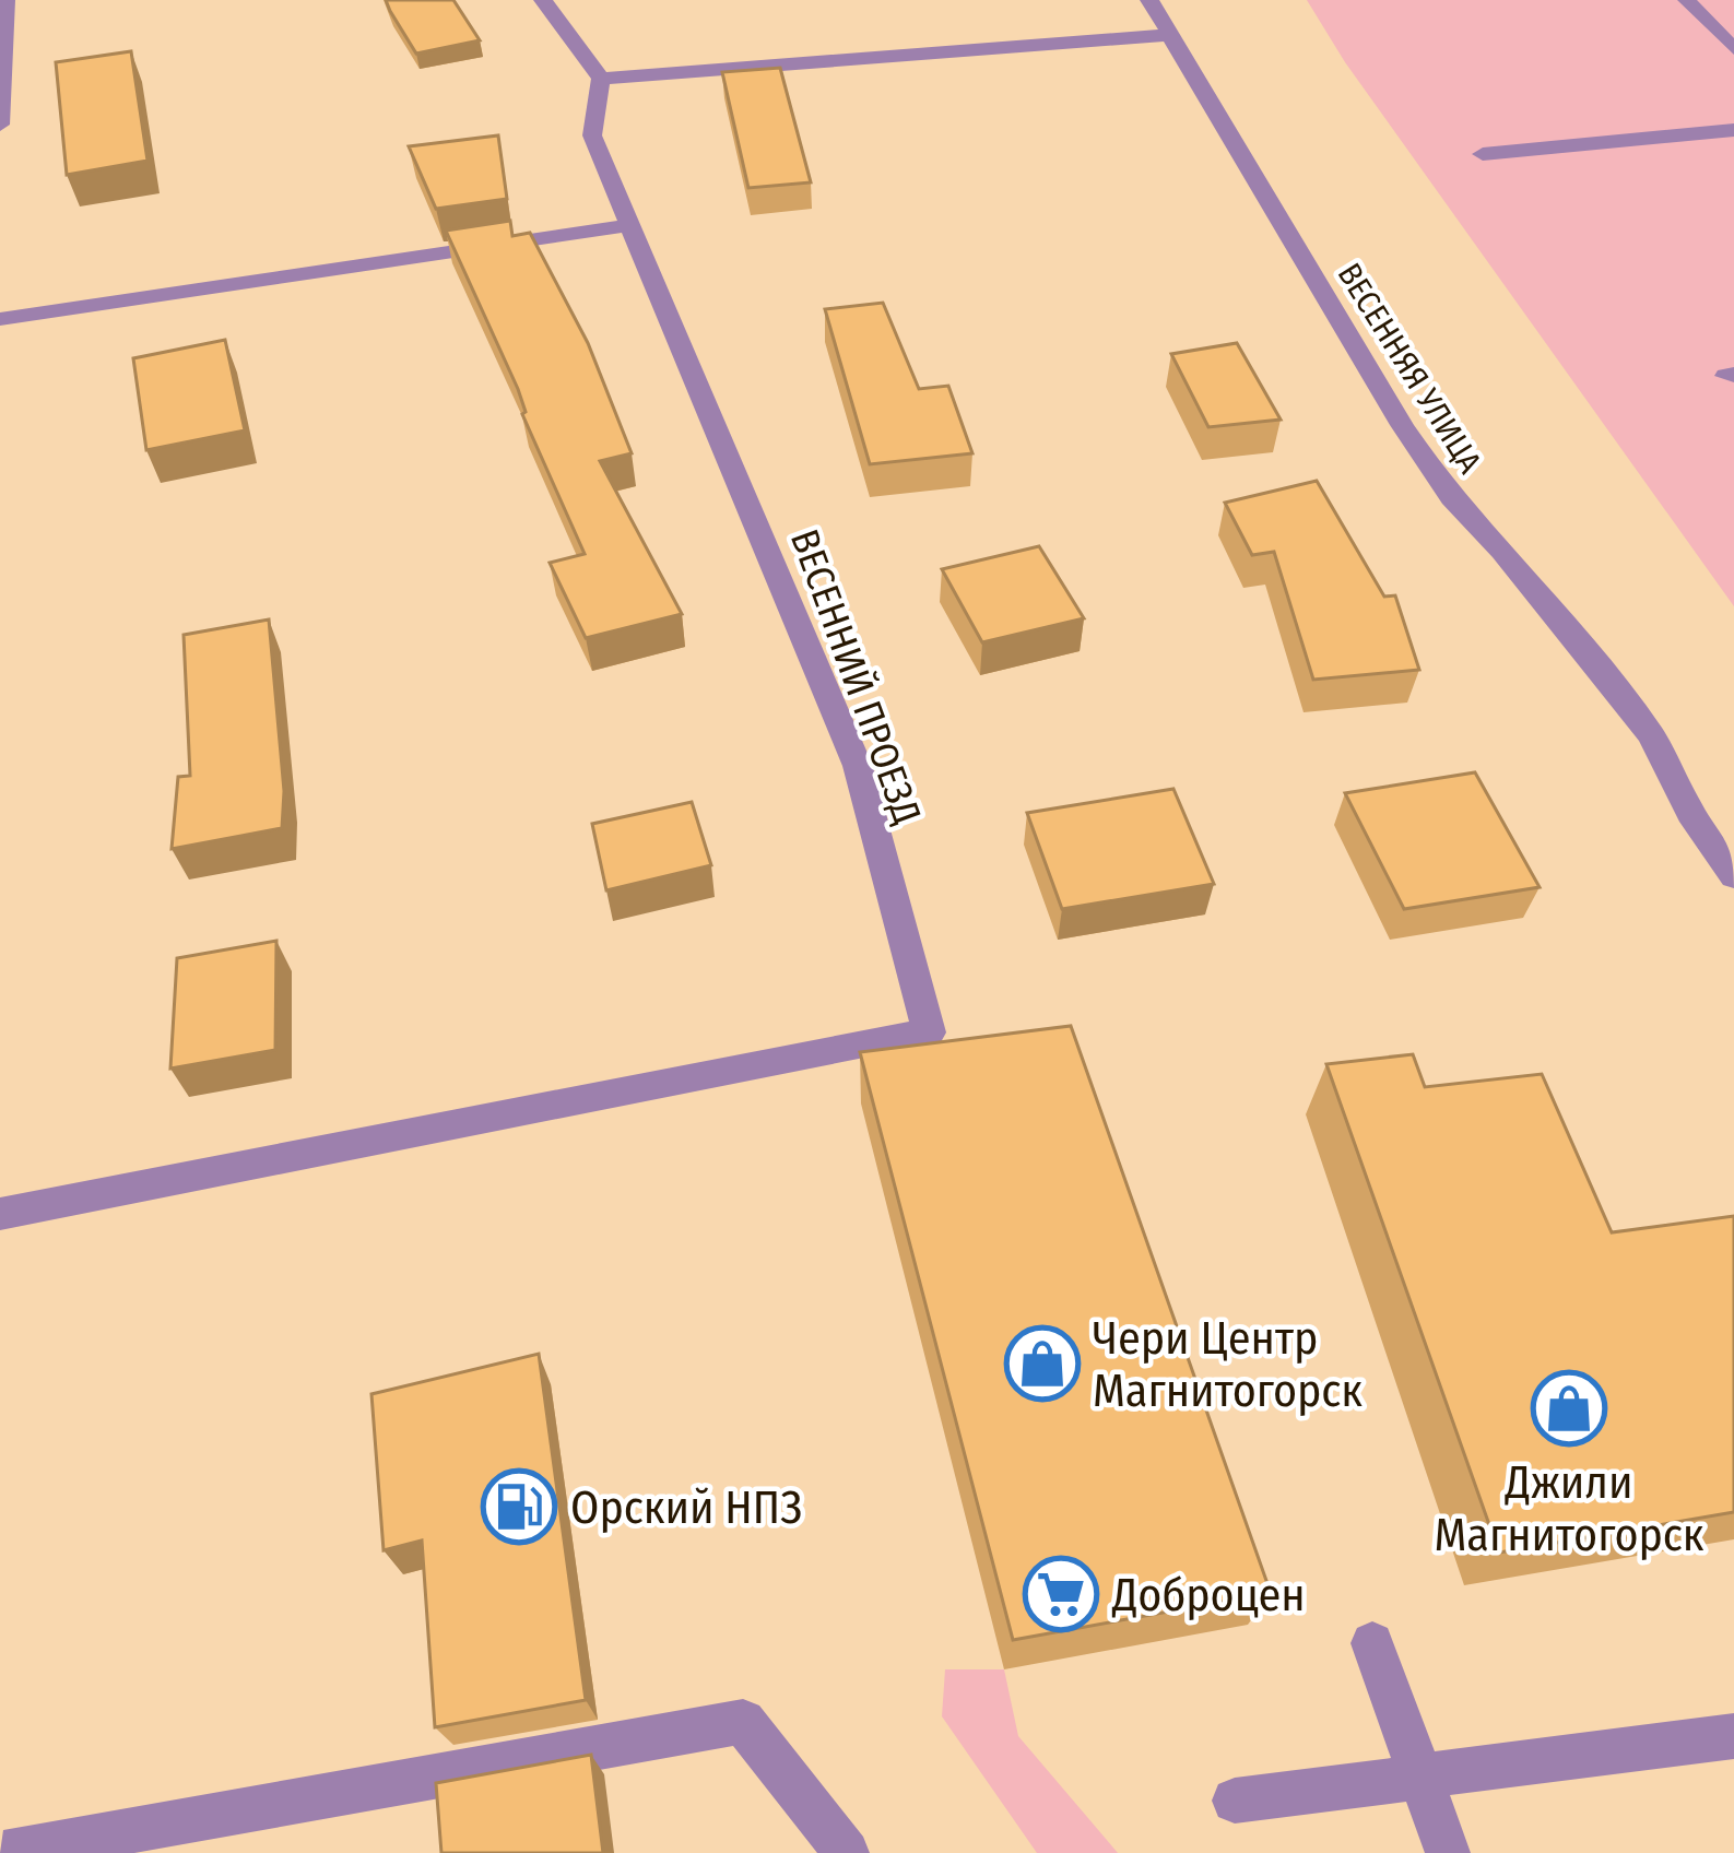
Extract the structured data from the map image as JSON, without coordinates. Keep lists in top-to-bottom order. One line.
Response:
{"streets":{"street":["ВЕСЕННЯЯ УЛИЦА","ВЕСЕННИЙ ПРОЕЗД"]},"places":{"shop":["Чери Центр Магнитогорск","Джили Магнитогорск"],"fuel station":["Орский НПЗ"],"supermarket":["Доброцен"]}}
